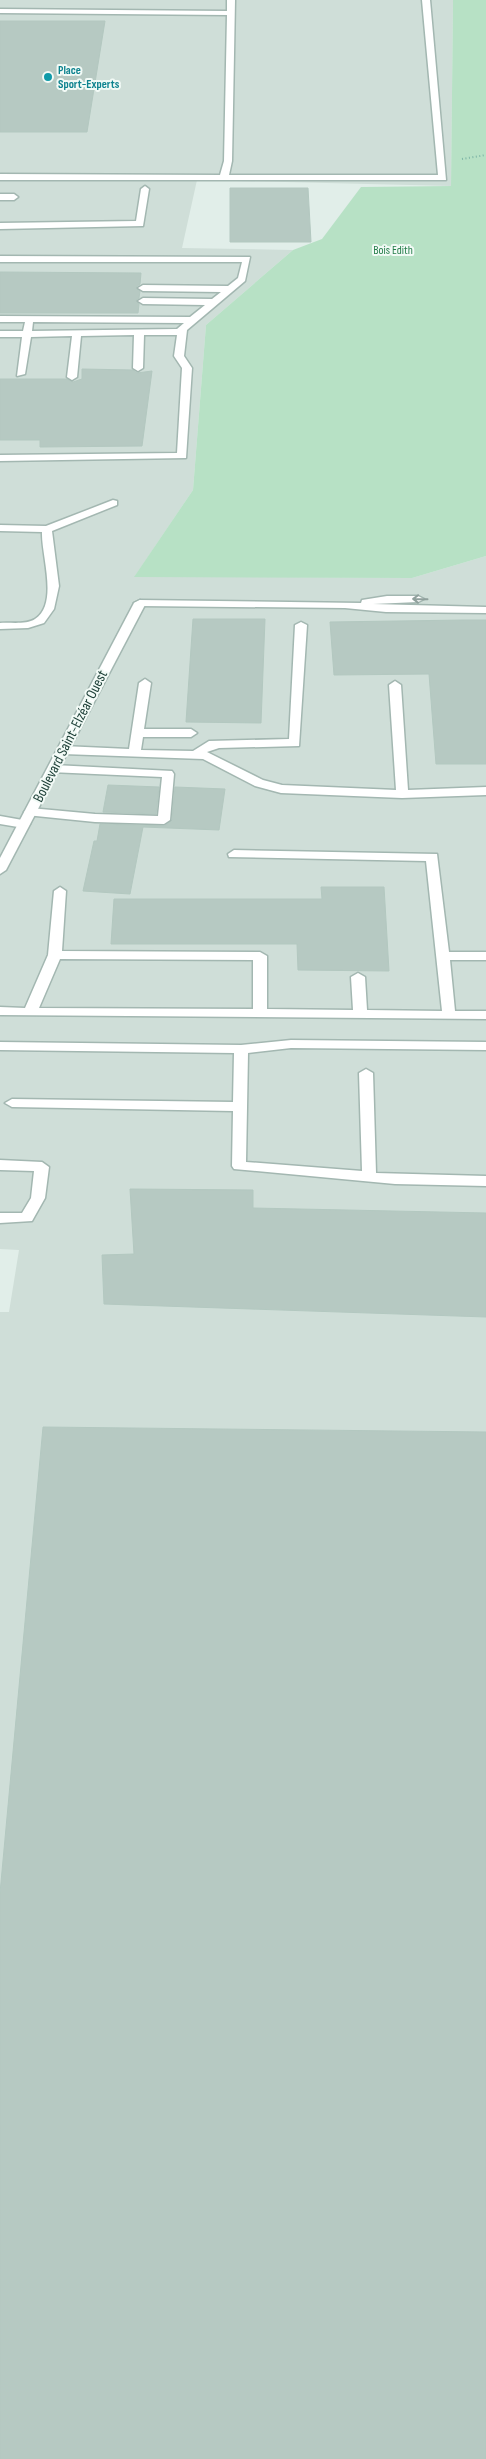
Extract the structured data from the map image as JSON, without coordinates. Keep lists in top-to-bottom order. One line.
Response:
{"streets":{"street":["Boulevard Saint-Elzéar Ouest"]},"parks":["Bois Edith"],"places":["Place Sport-Experts"]}
